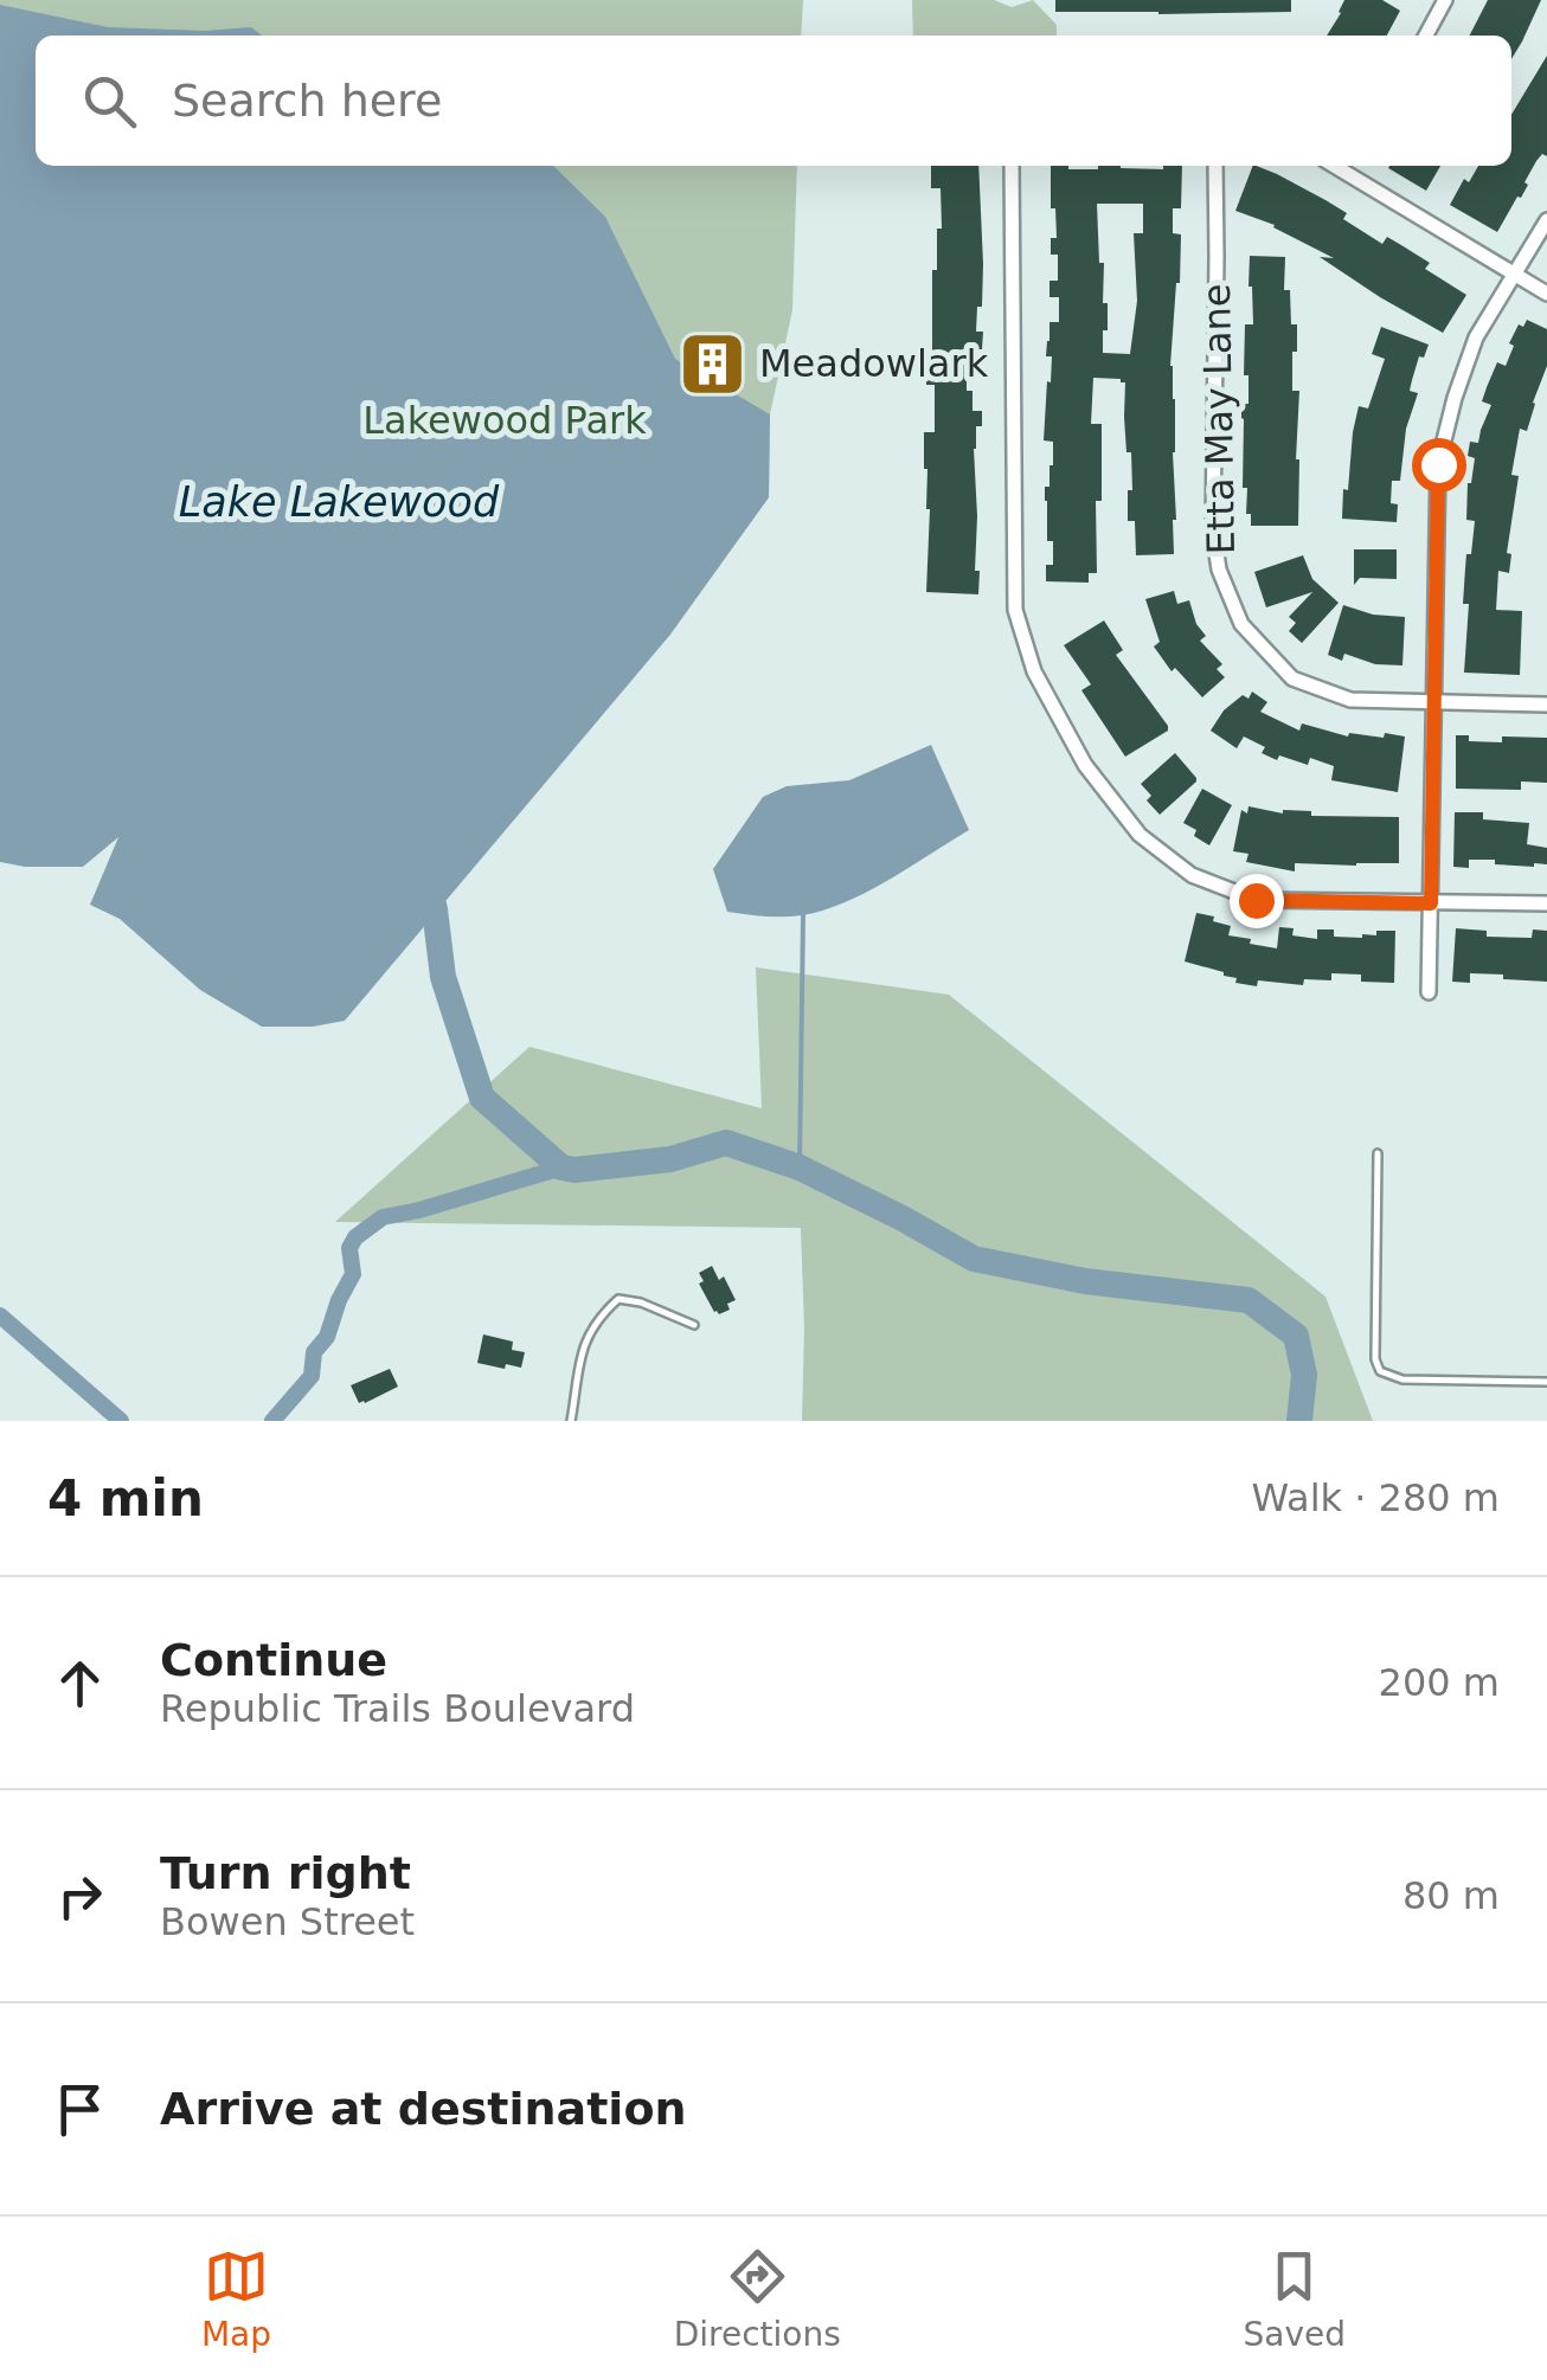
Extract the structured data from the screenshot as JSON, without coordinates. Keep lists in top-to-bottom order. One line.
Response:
{"streets":{"street":["Etta May Lane"]},"water":["Lake Lakewood"],"parks":["Lakewood Park"],"places":{"building":["Meadowlark"]},"page":{"search":"Search here","heading":["4 min","Walk · 280 m"],"list":[["Continue","Republic Trails Boulevard","200 m"],["Turn right","Bowen Street","80 m"],"Arrive at destination"],"nav":["Map","Directions","Saved"]}}
